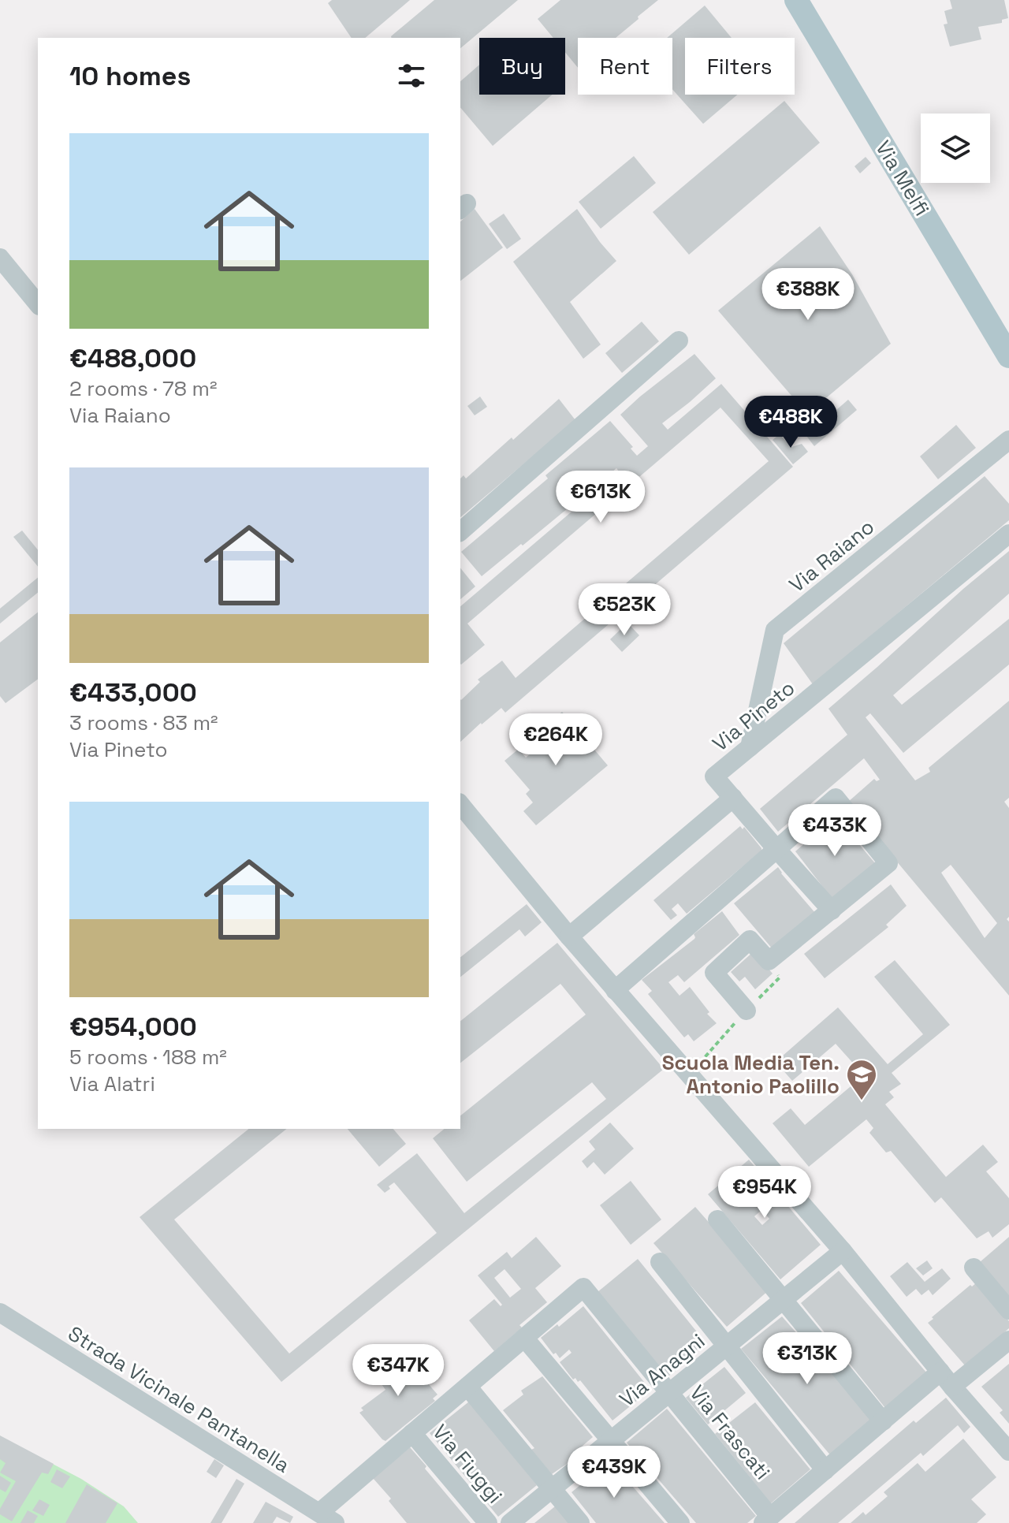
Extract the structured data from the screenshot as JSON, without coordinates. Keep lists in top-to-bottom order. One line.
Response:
{"streets":{"main road":["Via Melfi"],"street":["Via Raiano","Via Pineto","Via Anagni","Strada Vicinale Pantanella","Via Frascati","Via Fiuggi"]},"crossings":[["Via Raiano","Via Pineto"],["Via Anagni","Via Frascati"]],"places":{"school or university":["Scuola Media Ten. Antonio Paolillo"]},"page":{"chip":["Buy","Rent","Filters"],"heading":"10 homes","list":[{"name":"€488,000","note":"2 rooms · 78 m² · Via Raiano"},{"name":"€433,000","note":"3 rooms · 83 m² · Via Pineto"},{"name":"€954,000","note":"5 rooms · 188 m² · Via Alatri"}],"price":["€388K","€488K","€613K","€523K","€264K","€433K","€954K","€313K","€347K","€439K"]}}
